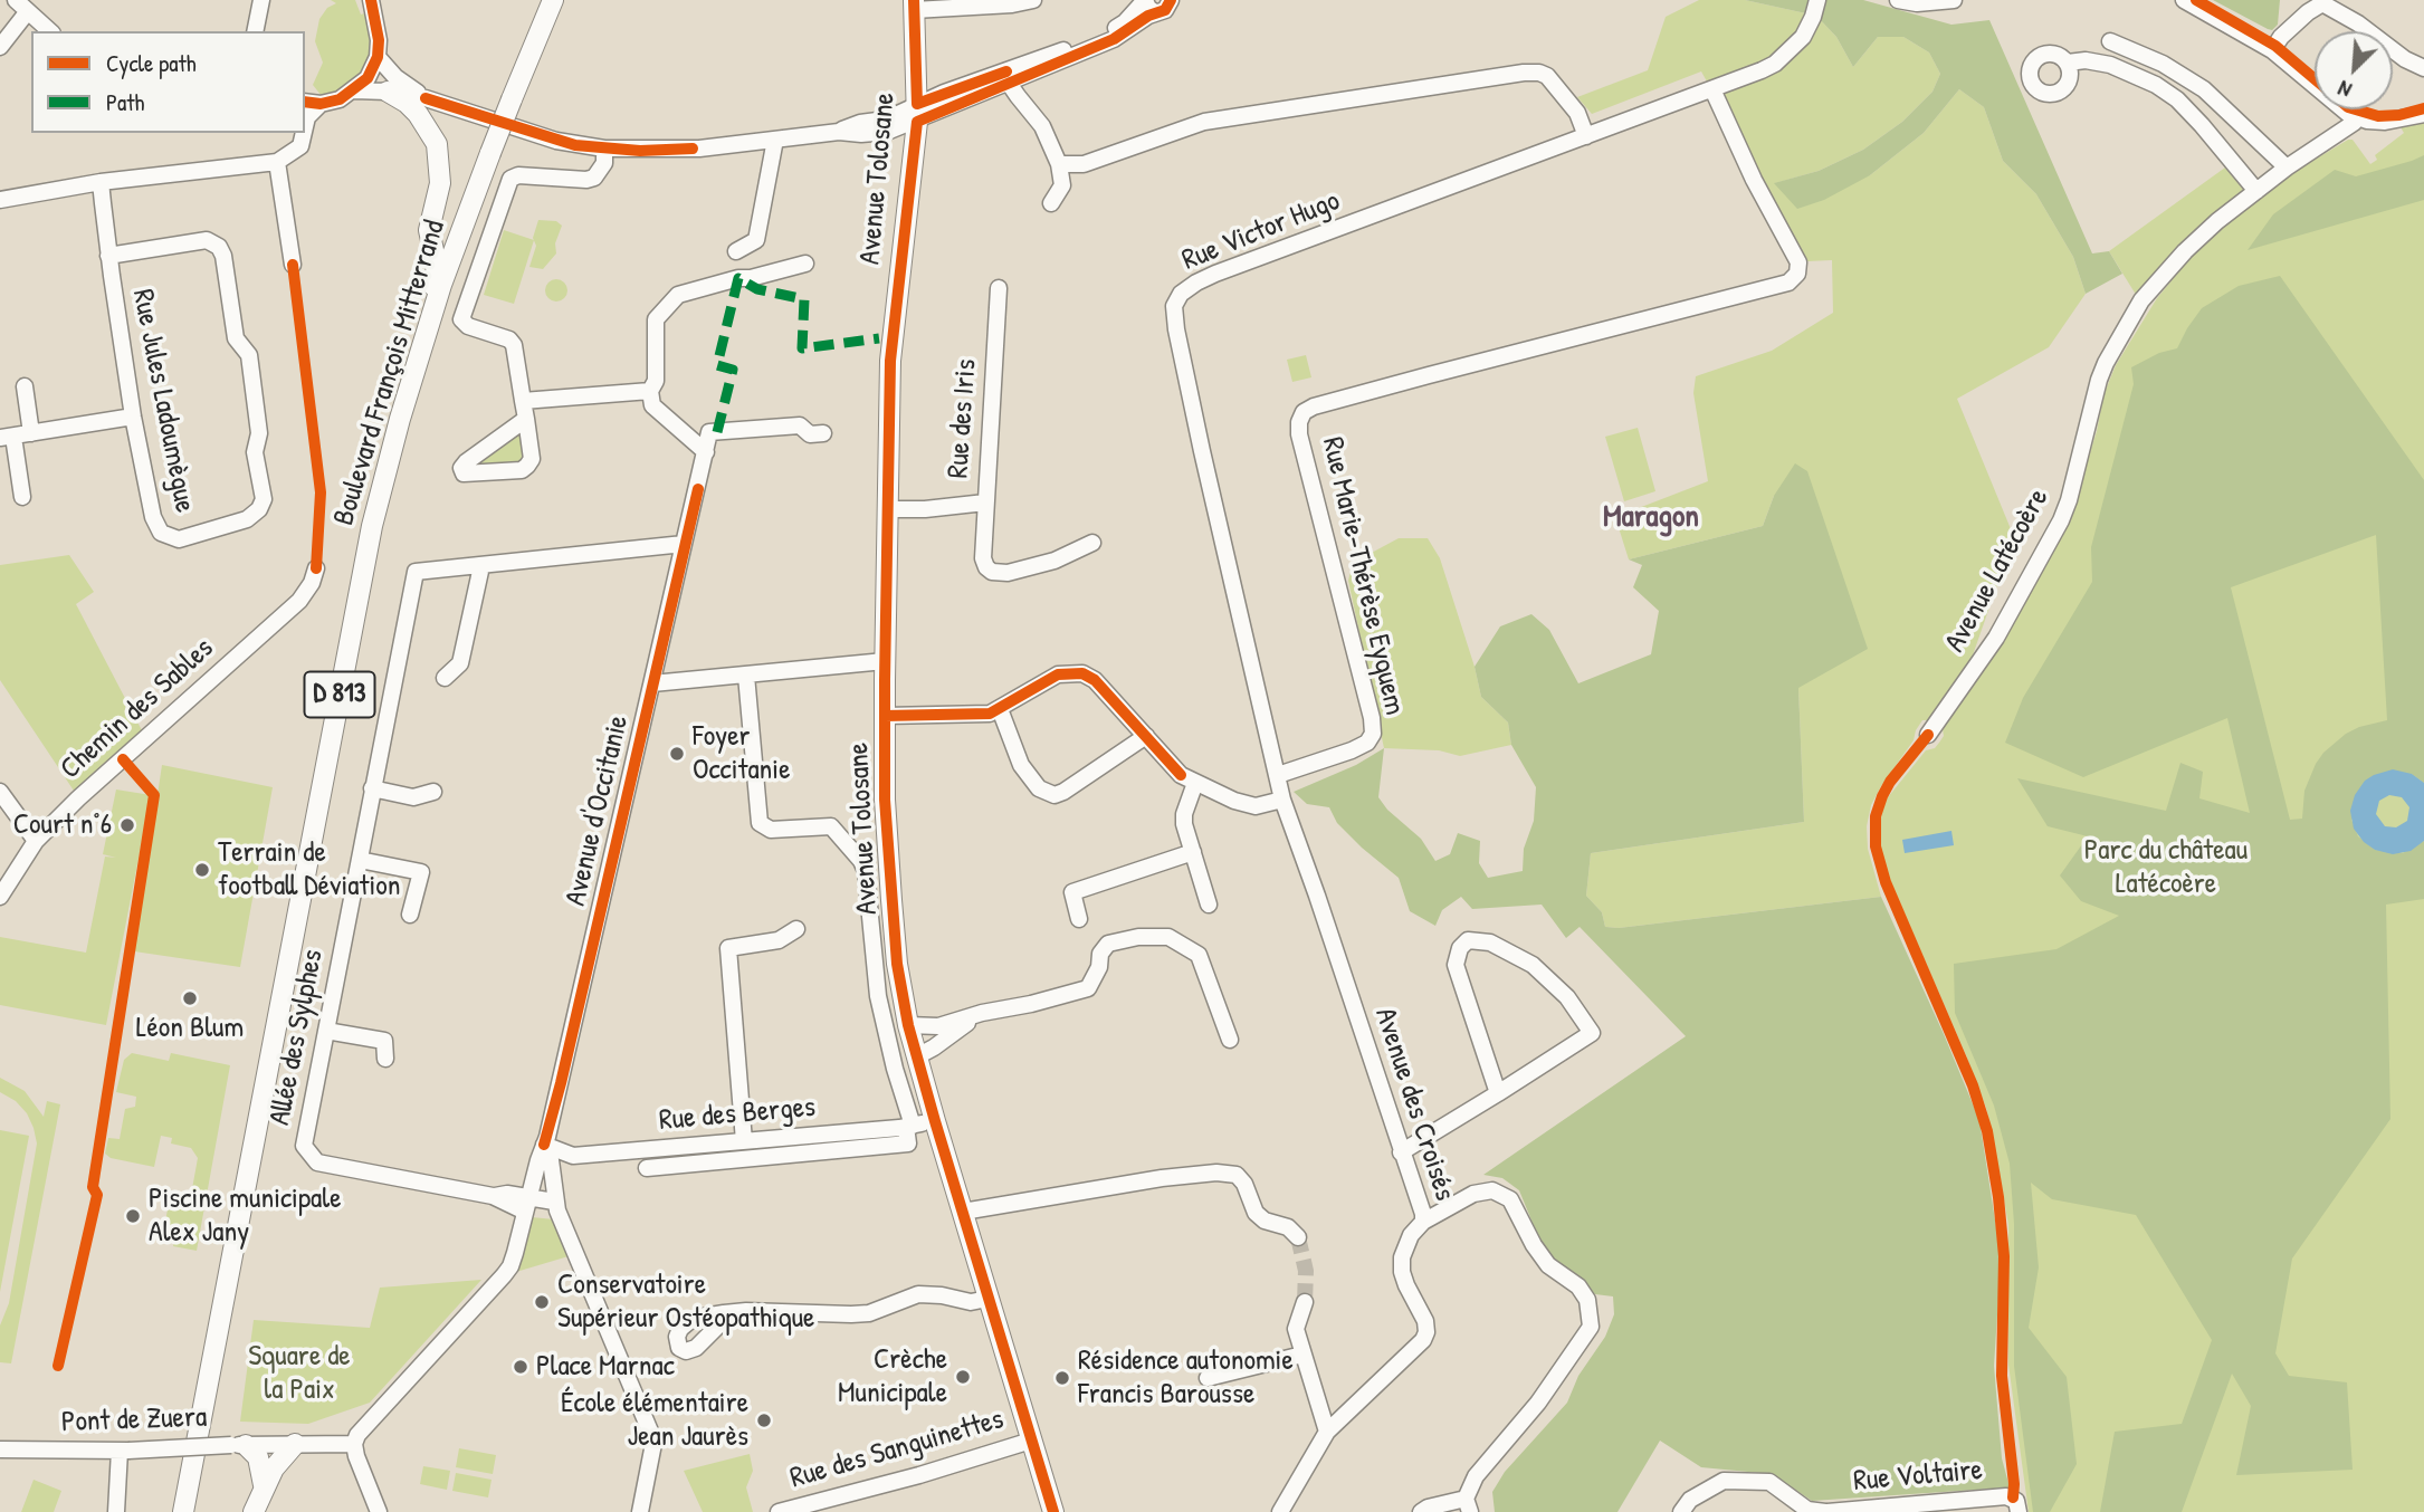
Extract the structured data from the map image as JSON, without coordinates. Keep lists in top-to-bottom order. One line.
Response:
{"streets":{"main road":["Avenue Tolosane","Boulevard François Mitterrand","D 813"],"street":["Rue Victor Hugo","Rue Jules Ladoumègue","Rue des Iris","Avenue Latécoère","Rue Marie-Thérèse Eyquem","Chemin des Sables","Avenue d'Occitanie","Allée des Sylphes","Avenue des Croisés","Rue des Berges","Pont de Zuera","Rue des Sanguinettes","Rue Voltaire"]},"crossings":[["Avenue Tolosane","Rue des Iris"],["Avenue Tolosane","Rue des Berges"],["Avenue Tolosane","Rue des Sanguinettes"],["Rue Victor Hugo","Rue Marie-Thérèse Eyquem"],["Rue Victor Hugo","Avenue des Croisés"],["Avenue d'Occitanie","Allée des Sylphes"],["Avenue d'Occitanie","Pont de Zuera"]],"districts":["Maragon"],"parks":["Parc du château Latécoère","Square de la Paix"],"places":["Foyer Occitanie","Court n°6","Terrain de football Déviation","Léon Blum","Piscine municipale Alex Jany","Conservatoire Supérieur Ostéopathique","Place Marnac","Crèche Municipale","Résidence autonomie Francis Barousse","École élémentaire Jean Jaurès"],"legend":["Cycle path","Path"],"north":"bottom left"}
